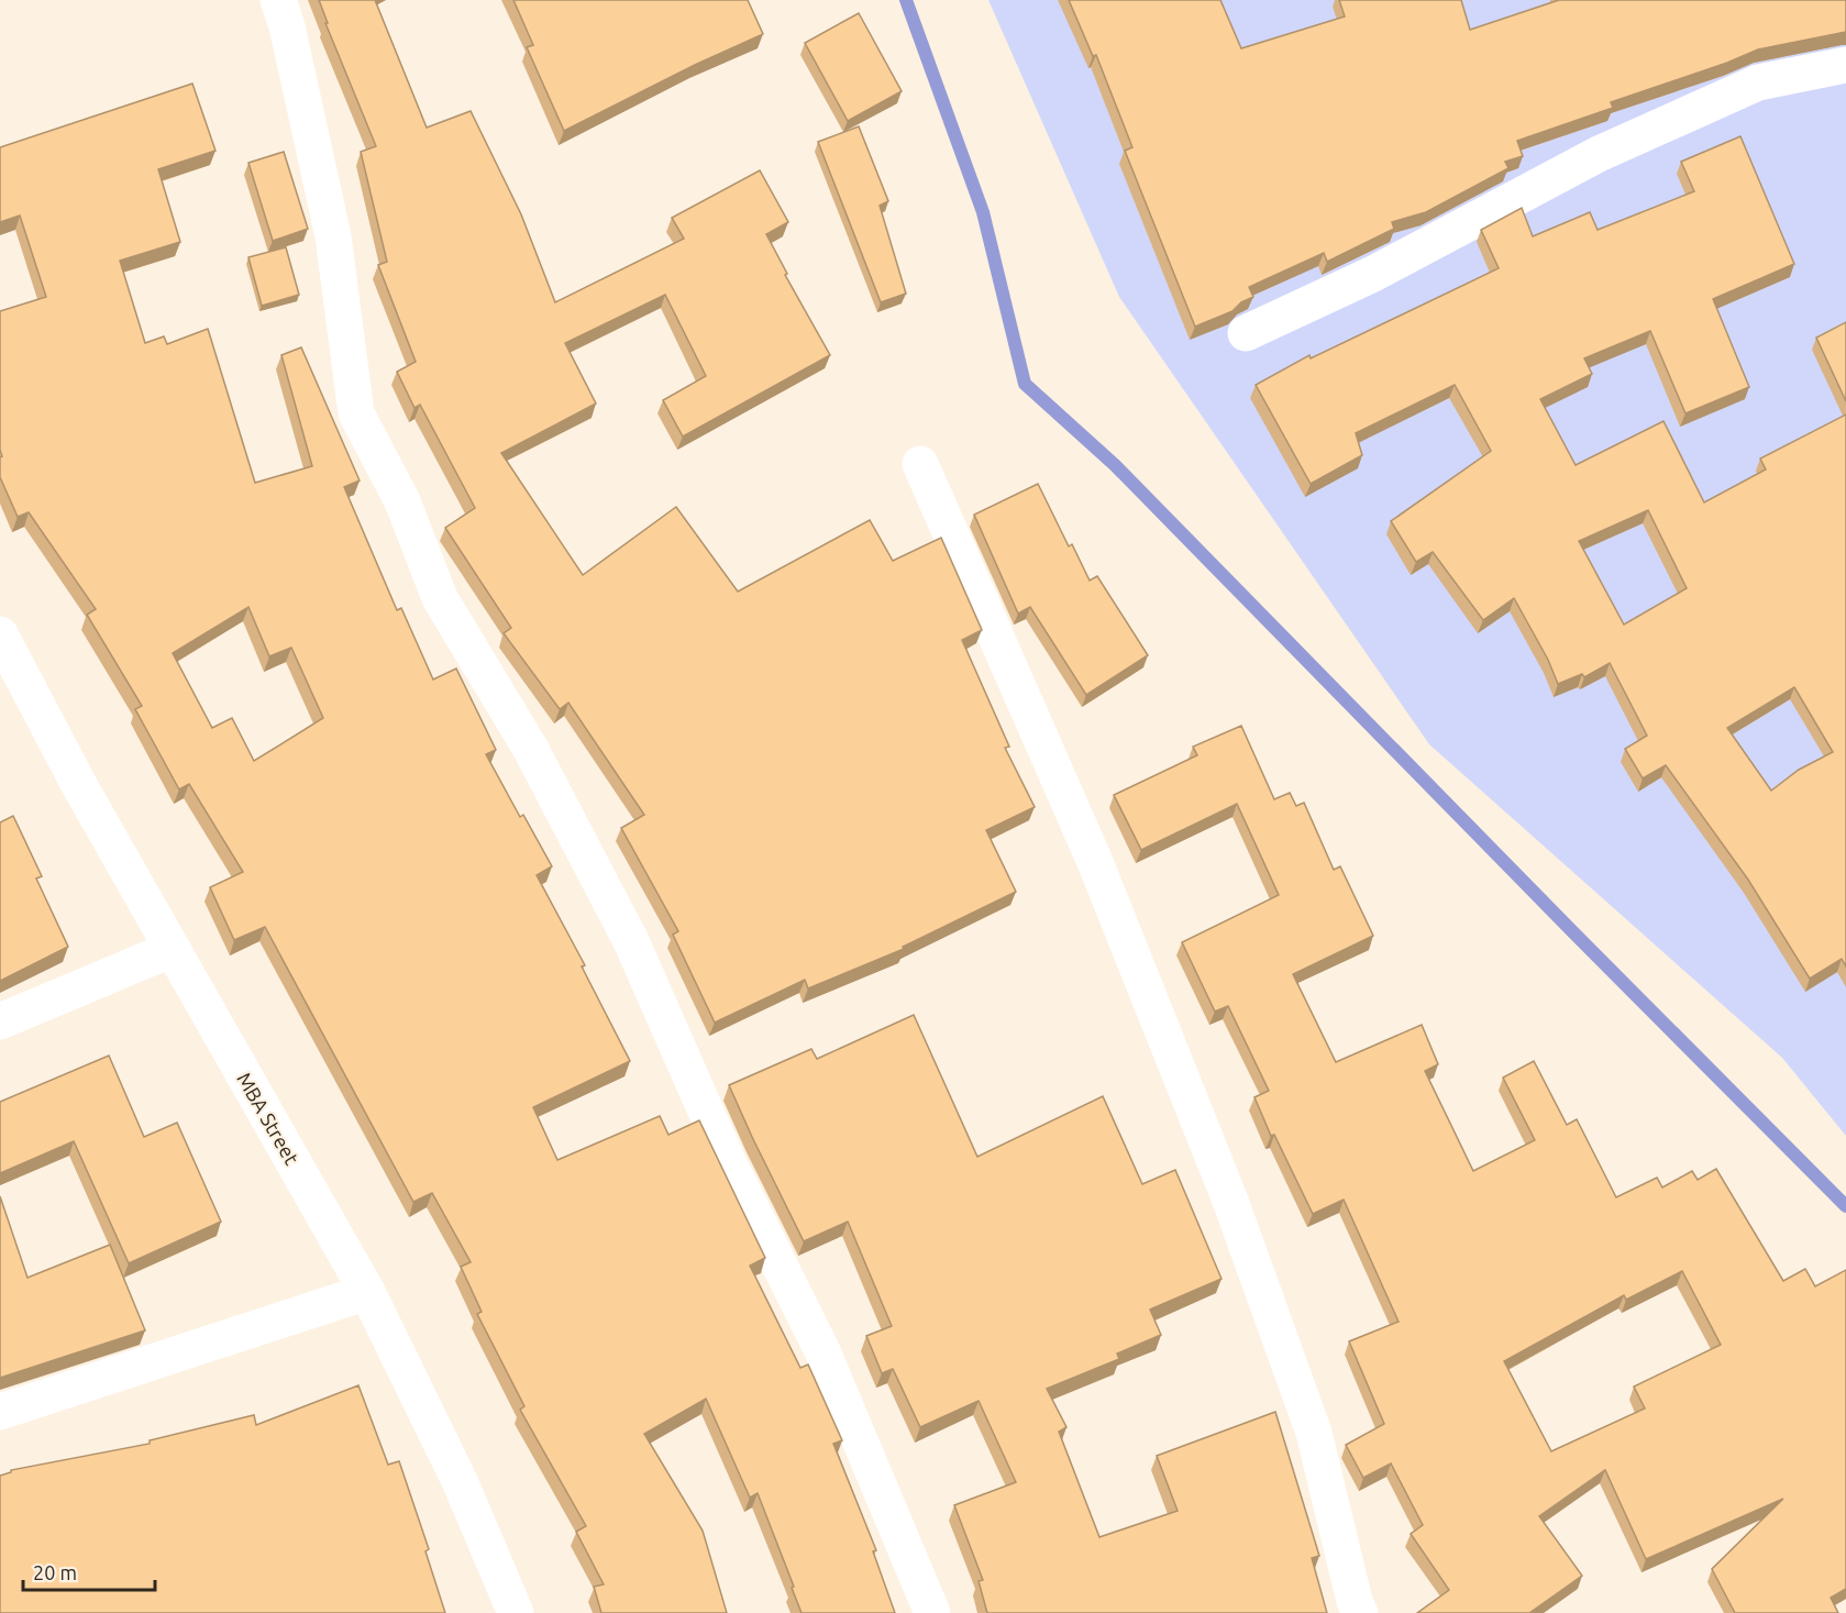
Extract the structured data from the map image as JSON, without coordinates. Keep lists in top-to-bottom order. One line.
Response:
{"streets":{"street":["MBA Street"]},"scale_bar":"20 m"}
